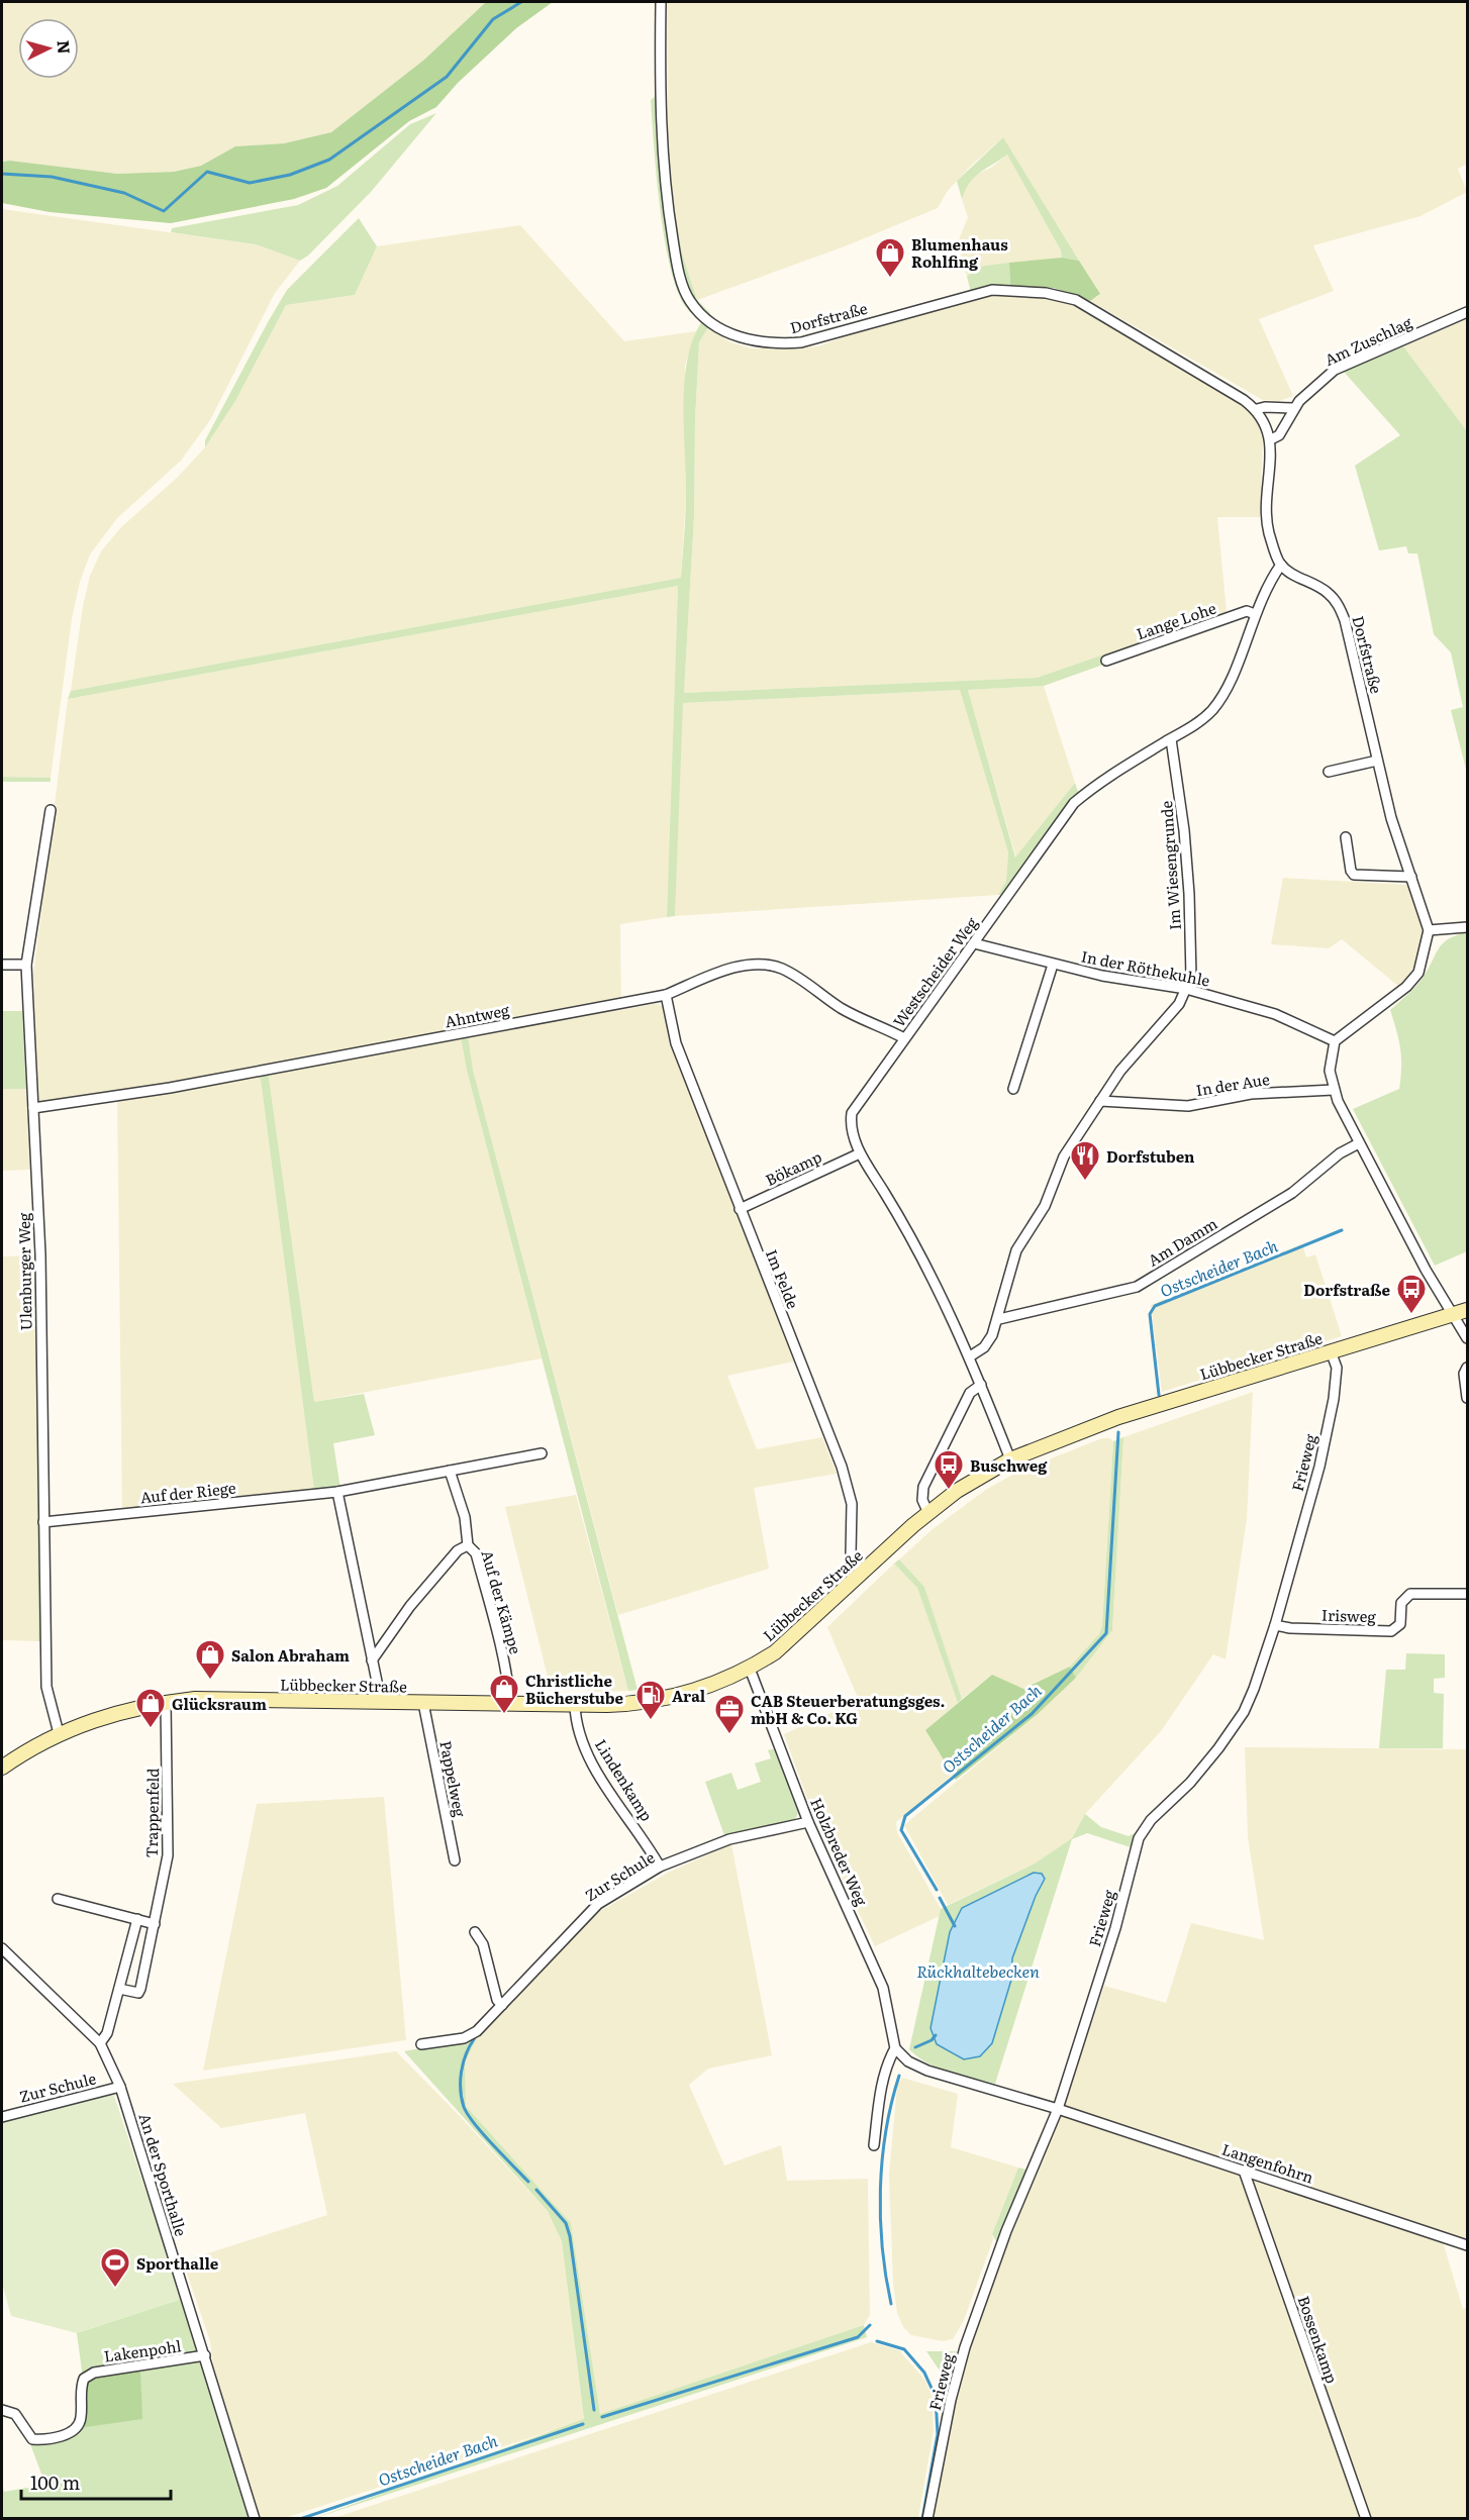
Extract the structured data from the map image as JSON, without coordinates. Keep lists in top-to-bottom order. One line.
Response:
{"streets":{"main road":["Lübbecker Straße"],"street":["Dorfstraße","Am Zuschlag","Lange Lohe","Im Wiesengrunde","In der Röthekuhle","Westscheider Weg","Ahntweg","In der Aue","Bökamp","Am Damm","Ulenburger Weg","Im Felde","Frieweg","Auf der Riege","Auf der Kämpe","Irisweg","Pappelweg","Lindenkamp","Trappenfeld","Holzbreder Weg","Zur Schule","Langenfohrn","An der Sporthalle","Bossenkamp","Lakenpohl"]},"crossings":[["Dorfstraße","Westscheider Weg"],["Lange Lohe","Westscheider Weg"],["Im Wiesengrunde","In der Röthekuhle"],["Im Wiesengrunde","Westscheider Weg"],["In der Röthekuhle","Westscheider Weg"],["Westscheider Weg","Ahntweg"],["Westscheider Weg","Bökamp"],["Westscheider Weg","Lübbecker Straße"],["Ahntweg","Ulenburger Weg"],["Ahntweg","Im Felde"],["Bökamp","Im Felde"],["Ulenburger Weg","Lübbecker Straße"],["Ulenburger Weg","Auf der Riege"],["Im Felde","Lübbecker Straße"],["Lübbecker Straße","Frieweg"],["Lübbecker Straße","Auf der Kämpe"],["Lübbecker Straße","Pappelweg"],["Lübbecker Straße","Lindenkamp"],["Lübbecker Straße","Trappenfeld"],["Lübbecker Straße","Holzbreder Weg"],["Frieweg","Irisweg"],["Frieweg","Langenfohrn"],["Auf der Riege","Auf der Kämpe"],["Lindenkamp","Zur Schule"],["Holzbreder Weg","Zur Schule"],["Zur Schule","An der Sporthalle"],["Langenfohrn","Bossenkamp"],["An der Sporthalle","Lakenpohl"]],"water":["Ostscheider Bach","Rückhaltebecken"],"places":{"shop":["Blumenhaus Rohlfing","Salon Abraham","Christliche Bücherstube","Glücksraum"],"restaurant":["Dorfstuben"],"bus stop":["Dorfstraße","Buschweg"],"fuel station":["Aral"],"office":["CAB Steuerberatungsges. mbH & Co. KG"],"sports":["Sporthalle"]},"scale_bar":"100 m","north":"right"}
